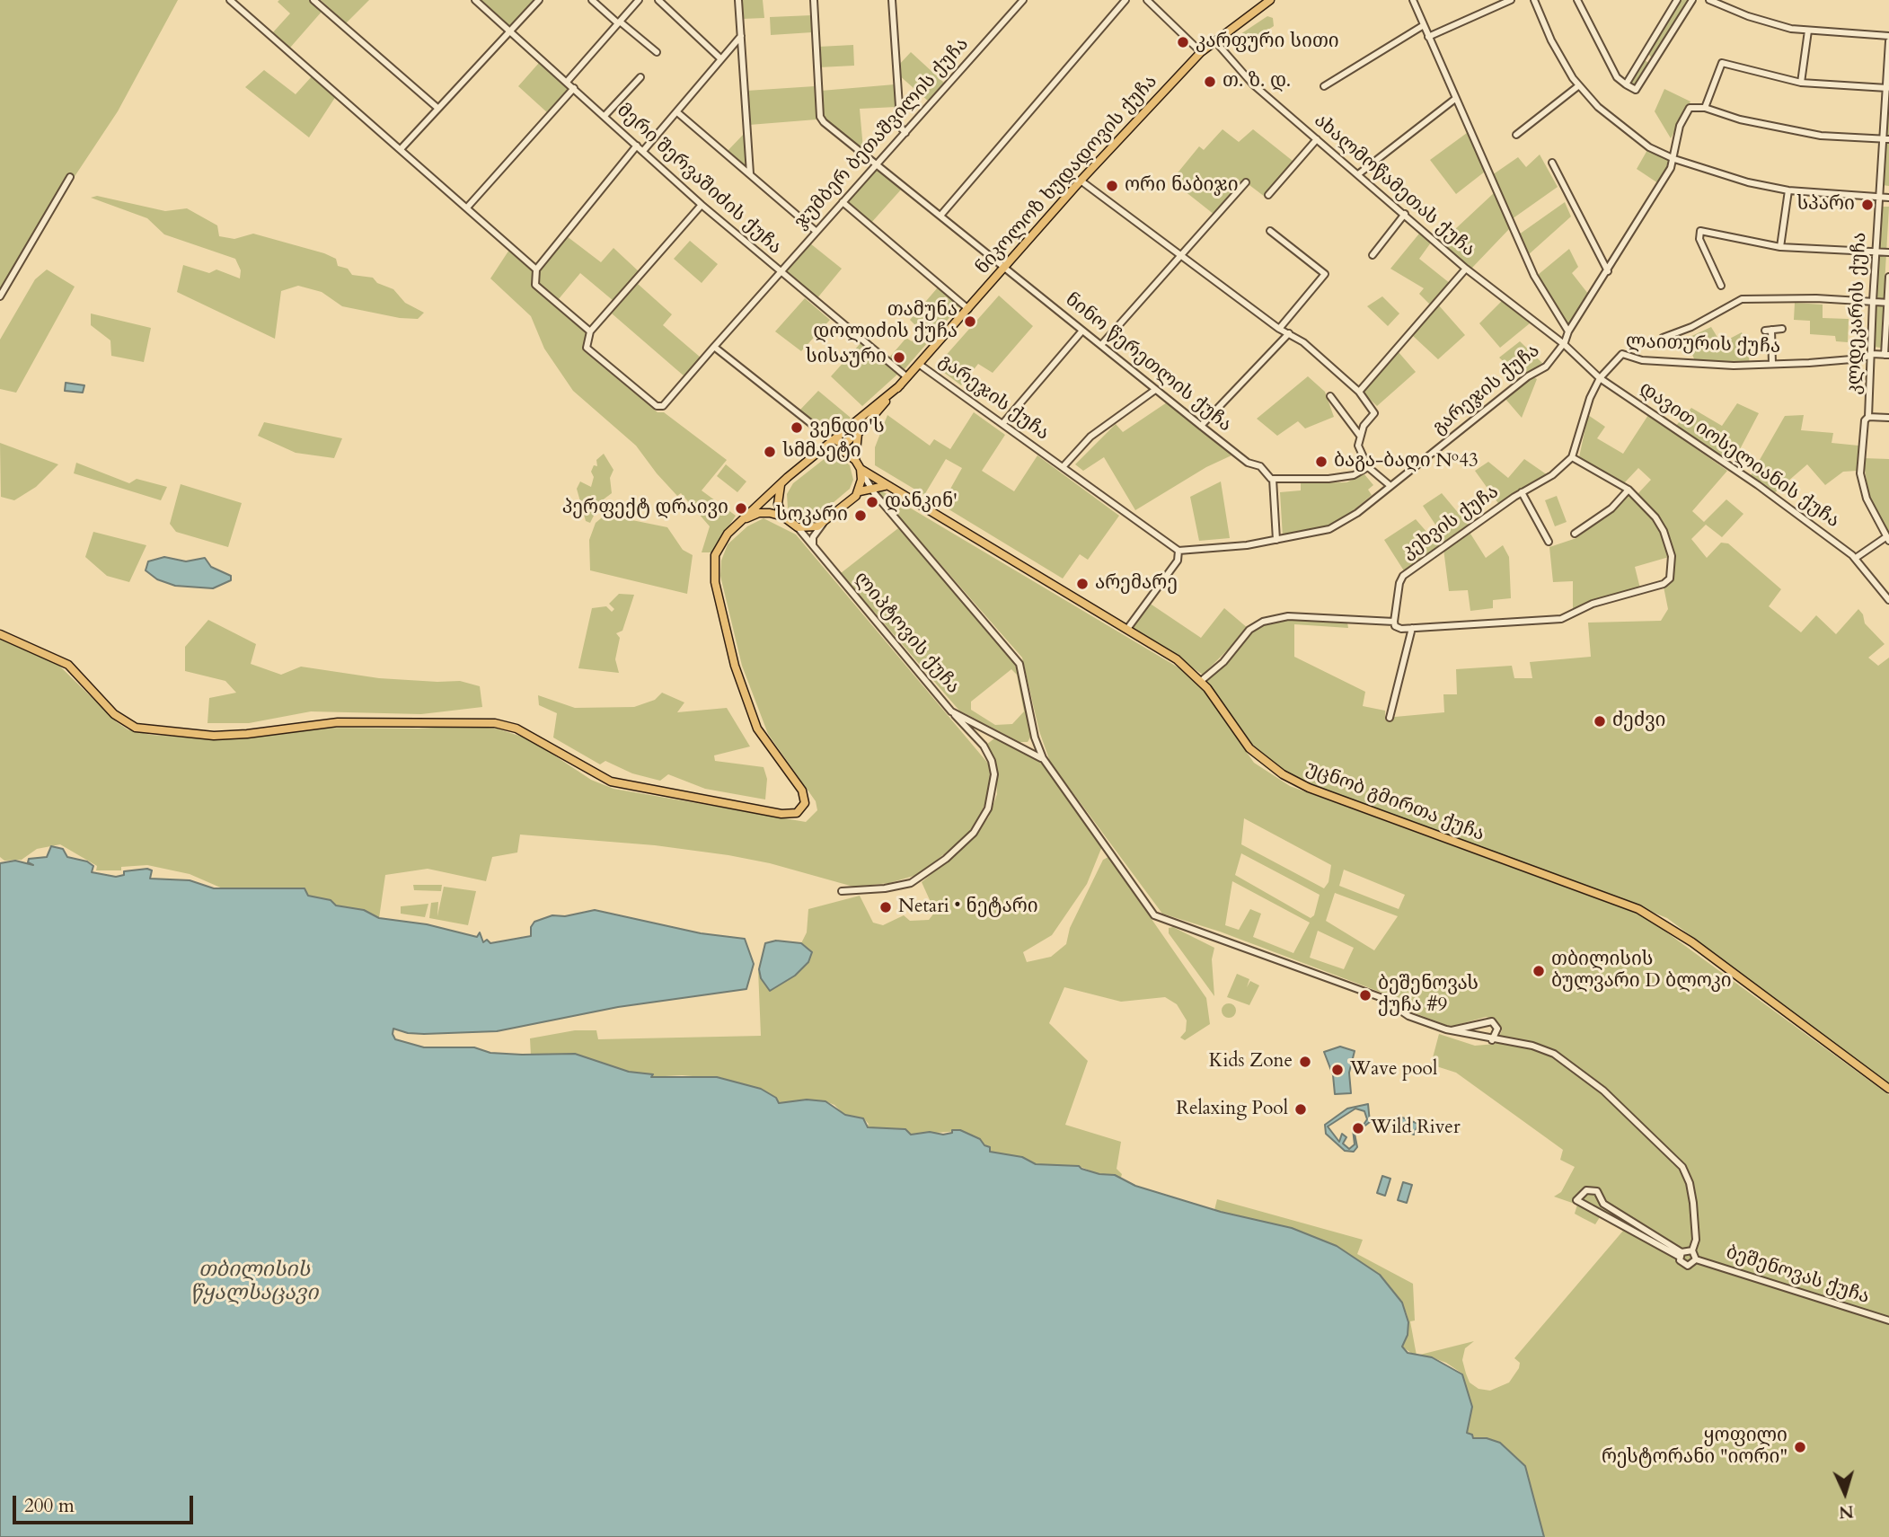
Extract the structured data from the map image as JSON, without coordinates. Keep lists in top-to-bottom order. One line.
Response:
{"streets":{"main road":["ნიკოლოზ ხუდადოვის ქუჩა","უცნობ გმირთა ქუჩა"],"street":["ჯუმბერ ბეთაშვილის ქუჩა","მერი შერვაშიძის ქუჩა","ახალმოწამეთას ქუჩა","კლდეკარის ქუჩა","ლაითურის ქუჩა","ნინო წერეთლის ქუჩა","გარეჯის ქუჩა","დავით იოსელიანის ქუჩა","კეხვის ქუჩა","ლიპტოვის ქუჩა","ბეშენოვას ქუჩა"]},"crossings":[["ჯუმბერ ბეთაშვილის ქუჩა","მერი შერვაშიძის ქუჩა"],["ჯუმბერ ბეთაშვილის ქუჩა","ნინო წერეთლის ქუჩა"],["ნიკოლოზ ხუდადოვის ქუჩა","მერი შერვაშიძის ქუჩა"],["ნიკოლოზ ხუდადოვის ქუჩა","ახალმოწამეთას ქუჩა"],["ნიკოლოზ ხუდადოვის ქუჩა","ნინო წერეთლის ქუჩა"],["ნიკოლოზ ხუდადოვის ქუჩა","გარეჯის ქუჩა"],["ნიკოლოზ ხუდადოვის ქუჩა","ლიპტოვის ქუჩა"],["ნიკოლოზ ხუდადოვის ქუჩა","უცნობ გმირთა ქუჩა"],["ახალმოწამეთას ქუჩა","გარეჯის ქუჩა"],["ახალმოწამეთას ქუჩა","დავით იოსელიანის ქუჩა"],["კლდეკარის ქუჩა","ლაითურის ქუჩა"],["ლაითურის ქუჩა","დავით იოსელიანის ქუჩა"],["გარეჯის ქუჩა","დავით იოსელიანის ქუჩა"],["ლიპტოვის ქუჩა","უცნობ გმირთა ქუჩა"]],"water":["თბილისის წყალსაცავი"],"places":["კარფური სითი","თ. ზ. დ.","ორი ნაბიჯი","სპარი","თამუნა დოლიძის ქუჩა","სისაური","ვენდი'ს","სმმაეტი","ბაგა-ბაღი №43","დანკინ'","პერფექტ დრაივი","სოკარი","არემარე","ძეძვი","Netari • ნეტარი","თბილისის ბულვარი D ბლოკი","ბეშენოვას ქუჩა #9","Kids Zone","Wave pool","Relaxing Pool","Wild River","ყოფილი რესტორანი \"იორი\""],"scale_bar":"200 m","north":"bottom"}
